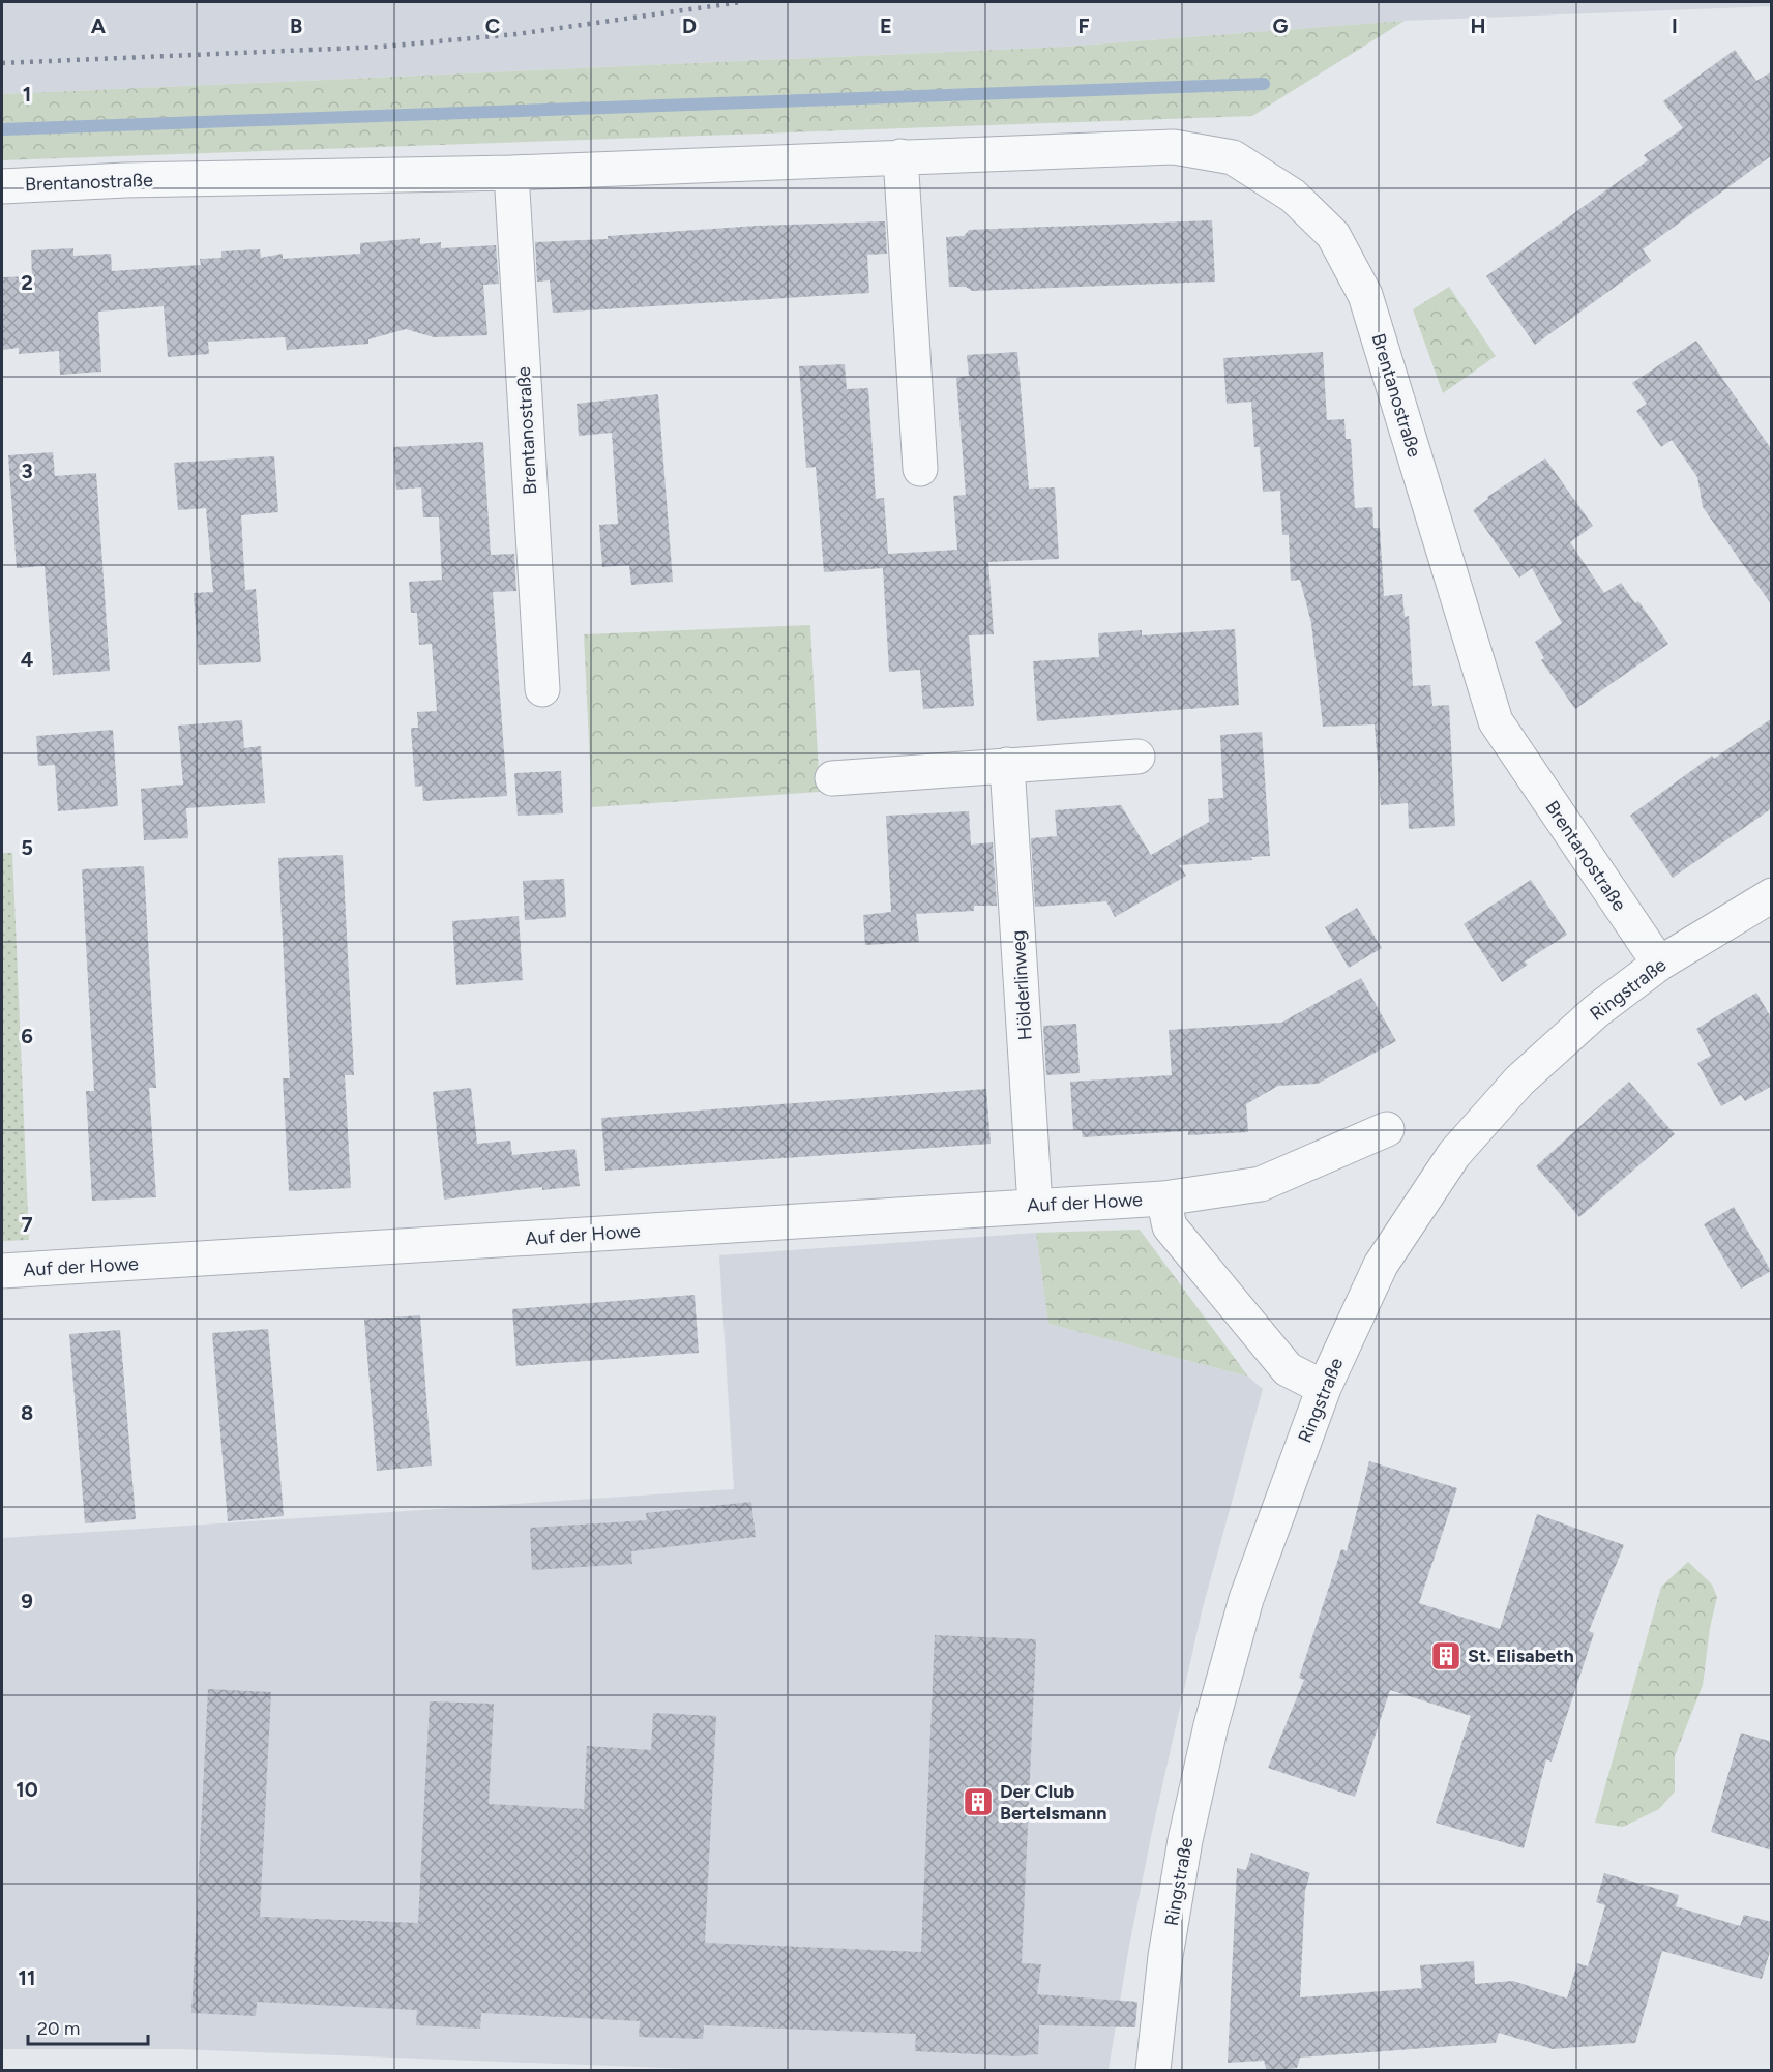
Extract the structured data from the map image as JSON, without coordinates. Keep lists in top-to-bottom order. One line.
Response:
{"streets":{"street":["Brentanostraße","Hölderlinweg","Ringstraße","Auf der Howe"]},"crossings":[["Brentanostraße","Ringstraße"],["Hölderlinweg","Auf der Howe"],["Ringstraße","Auf der Howe"]],"places":{"building":["St. Elisabeth","Der Club Bertelsmann"]},"scale_bar":"20 m","grid":{"columns":["A","B","C","D","E","F","G","H","I"],"rows":["1","2","3","4","5","6","7","8","9","10","11"]}}
